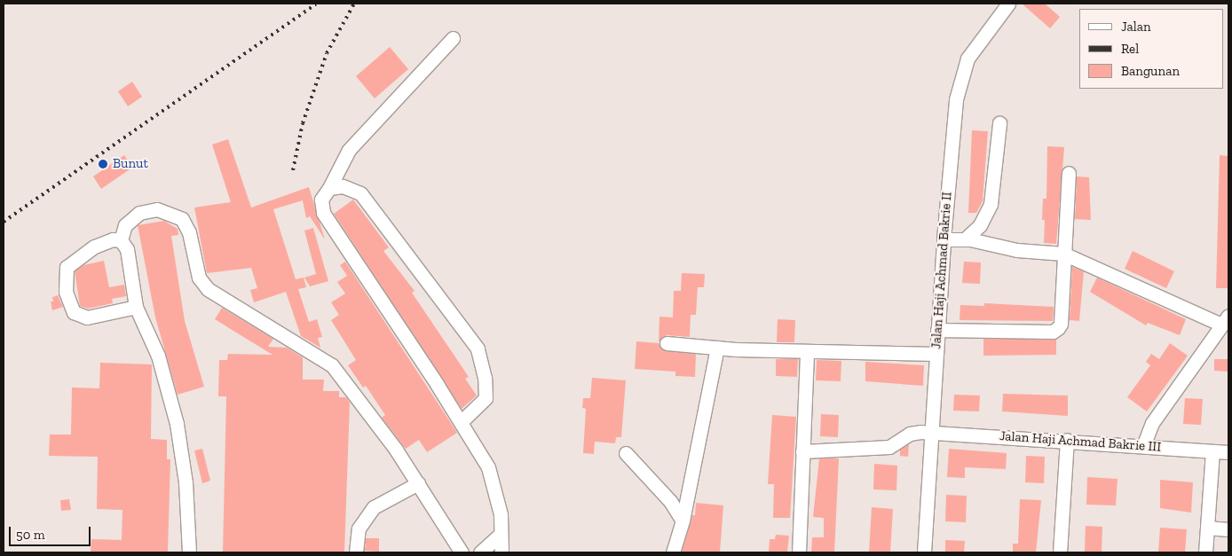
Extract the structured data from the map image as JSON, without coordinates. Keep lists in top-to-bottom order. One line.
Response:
{"streets":{"street":["Jalan Haji Achmad Bakrie II","Jalan Haji Achmad Bakrie III"]},"crossings":[["Jalan Haji Achmad Bakrie II","Jalan Haji Achmad Bakrie III"]],"places":["Bunut"],"legend":["Jalan","Rel","Bangunan"],"scale_bar":"50 m"}
